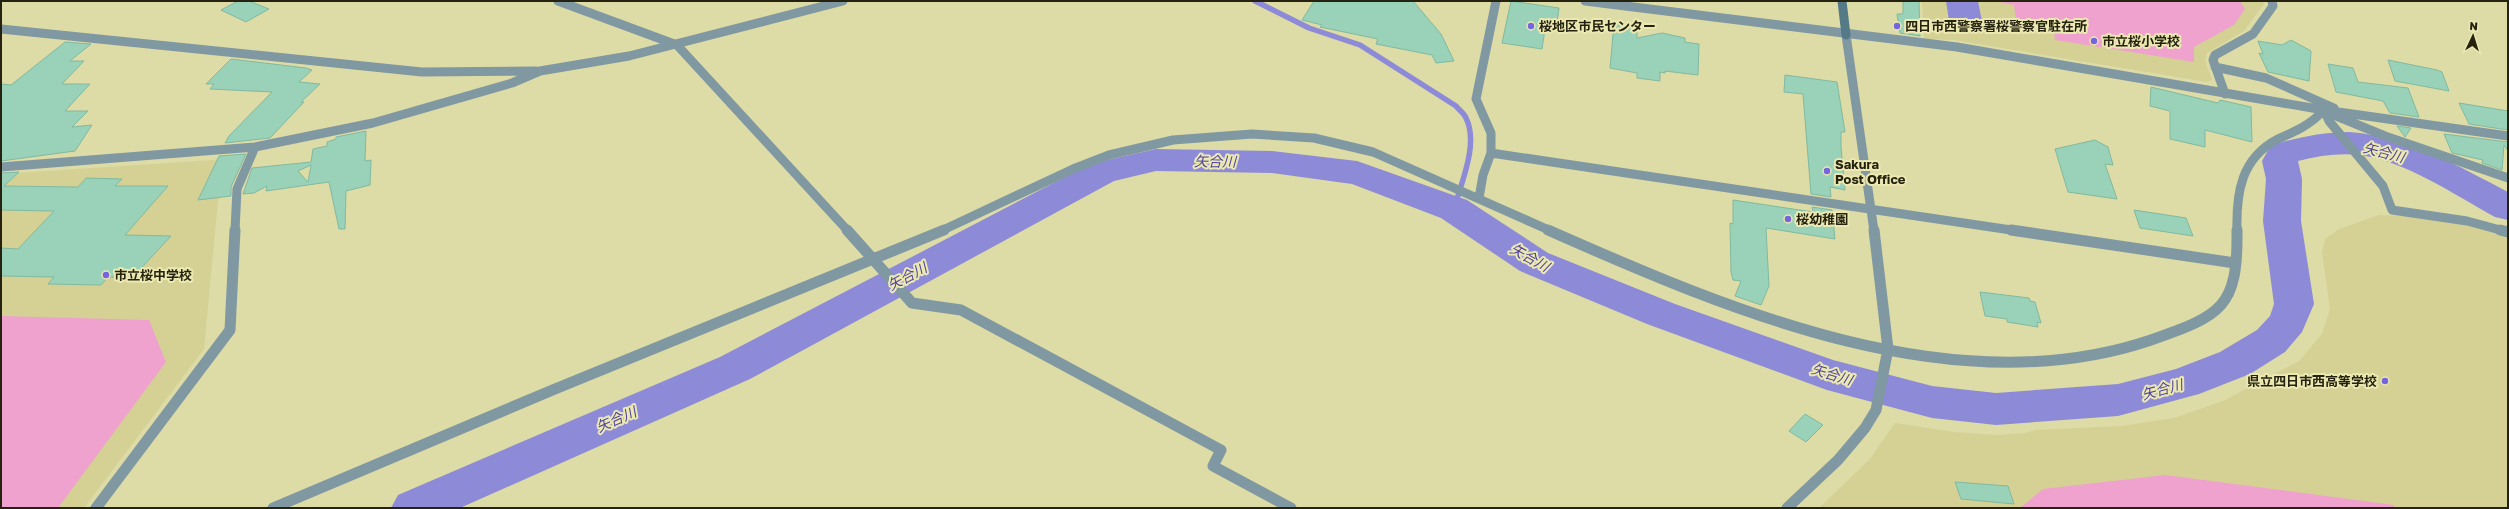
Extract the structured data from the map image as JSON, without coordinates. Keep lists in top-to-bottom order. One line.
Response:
{"water":["矢合川"],"places":["桜地区市民センター","四日市西警察署桜警察官駐在所","市立桜小学校","Sakura Post Office","桜幼稚園","市立桜中学校","県立四日市西高等学校"],"north":"top"}
